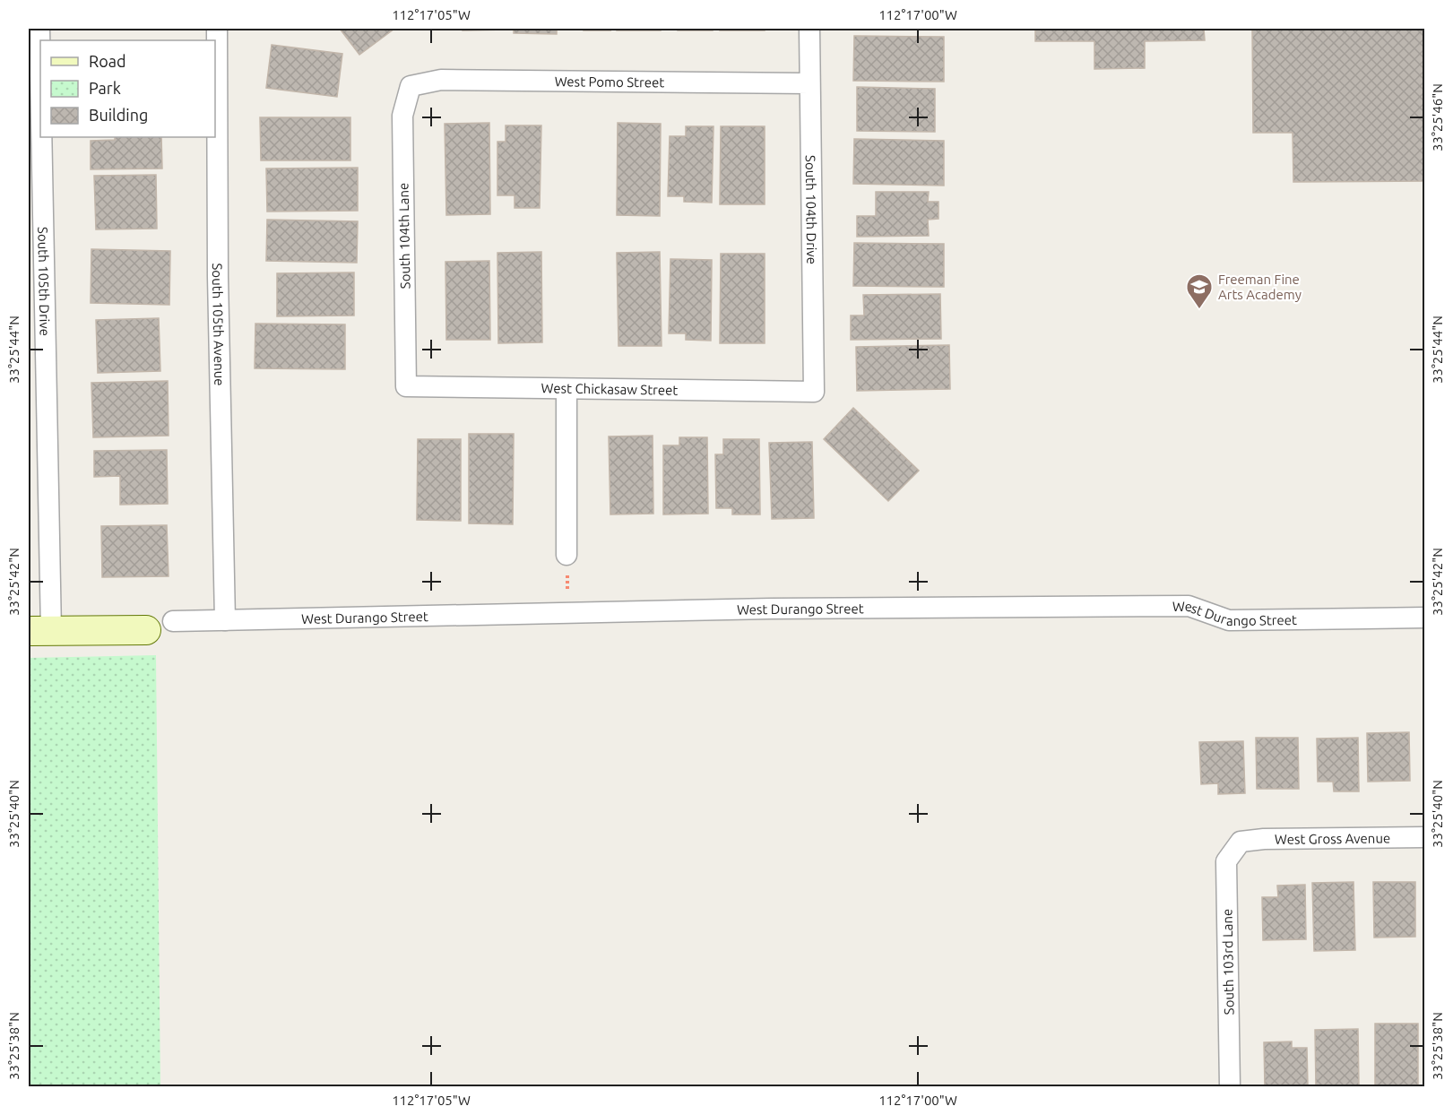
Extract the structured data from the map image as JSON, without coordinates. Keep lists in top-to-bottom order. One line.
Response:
{"streets":{"street":["West Pomo Street","South 104th Drive","South 104th Lane","South 105th Drive","South 105th Avenue","West Chickasaw Street","West Durango Street","West Gross Avenue","South 103rd Lane"]},"crossings":[["West Pomo Street","South 104th Drive"],["West Pomo Street","South 104th Lane"],["South 104th Drive","West Chickasaw Street"],["South 104th Lane","West Chickasaw Street"],["South 105th Avenue","West Durango Street"],["West Gross Avenue","South 103rd Lane"]],"places":{"school or university":["Freeman Fine Arts Academy"]},"legend":["Road","Park","Building"],"coordinates":["112°17'05\"W","112°17'00\"W","33°25'46\"N","33°25'44\"N","33°25'42\"N","33°25'40\"N","33°25'38\"N"]}
